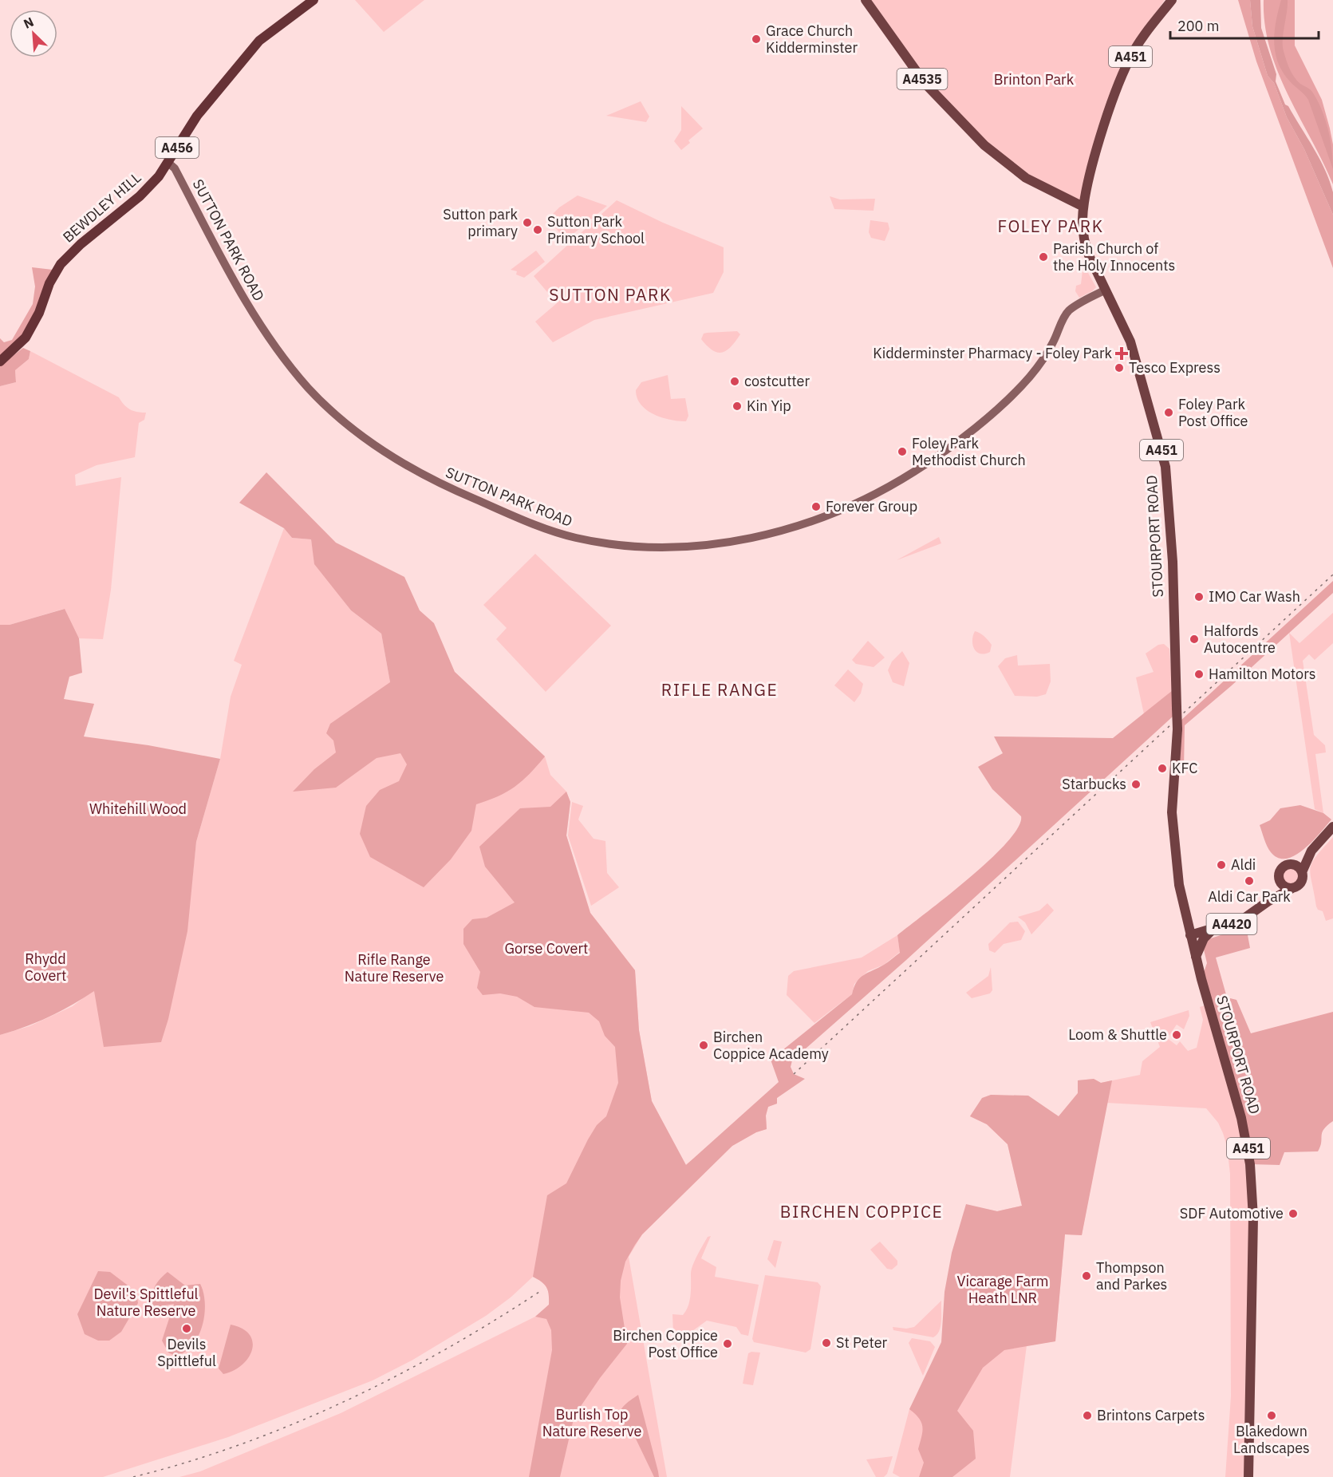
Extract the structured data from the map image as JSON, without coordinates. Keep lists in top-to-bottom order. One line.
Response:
{"streets":{"highway":["A456","BEWDLEY HILL"],"main road":["A451","A4535","SUTTON PARK ROAD","STOURPORT ROAD","A4420"]},"crossings":[["A451","A4535"],["A451","STOURPORT ROAD"],["A4535","STOURPORT ROAD"],["BEWDLEY HILL","SUTTON PARK ROAD"],["SUTTON PARK ROAD","STOURPORT ROAD"],["STOURPORT ROAD","A4420"]],"districts":["FOLEY PARK","SUTTON PARK","RIFLE RANGE","BIRCHEN COPPICE"],"parks":["Brinton Park","Whitehill Wood","Gorse Covert","Rhydd Covert","Rifle Range Nature Reserve","Vicarage Farm Heath LNR","Devil's Spittleful Nature Reserve","Burlish Top Nature Reserve"],"places":{"other":["Grace Church Kidderminster","Sutton park primary","Sutton Park Primary School","Parish Church of the Holy Innocents","Tesco Express","costcutter","Kin Yip","Foley Park Post Office","Foley Park Methodist Church","Forever Group","IMO Car Wash","Halfords Autocentre","Hamilton Motors","KFC","Starbucks","Aldi","Aldi Car Park","Loom & Shuttle","Birchen Coppice Academy","SDF Automotive","Thompson and Parkes","Devils Spittleful","St Peter","Birchen Coppice Post Office","Brintons Carpets","Blakedown Landscapes"],"health":["Kidderminster Pharmacy - Foley Park"]},"scale_bar":"200 m","north":"top left"}
